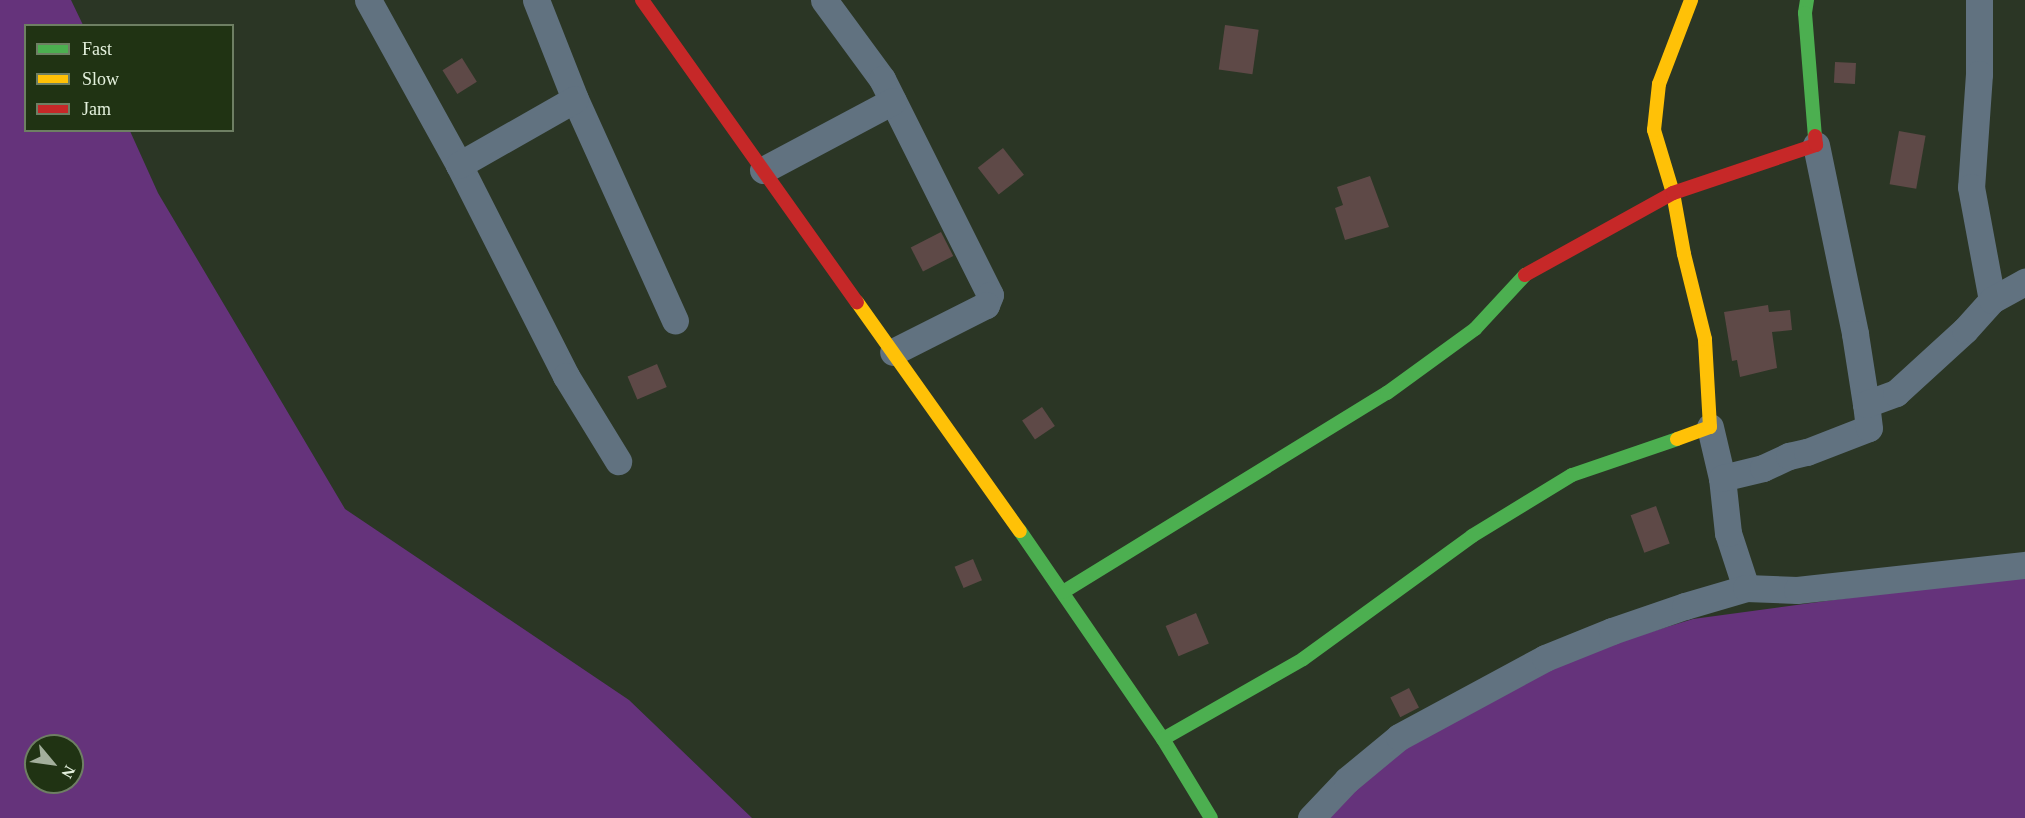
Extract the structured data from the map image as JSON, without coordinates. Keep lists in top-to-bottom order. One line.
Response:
{"legend":["Fast","Slow","Jam"],"north":"bottom right"}
